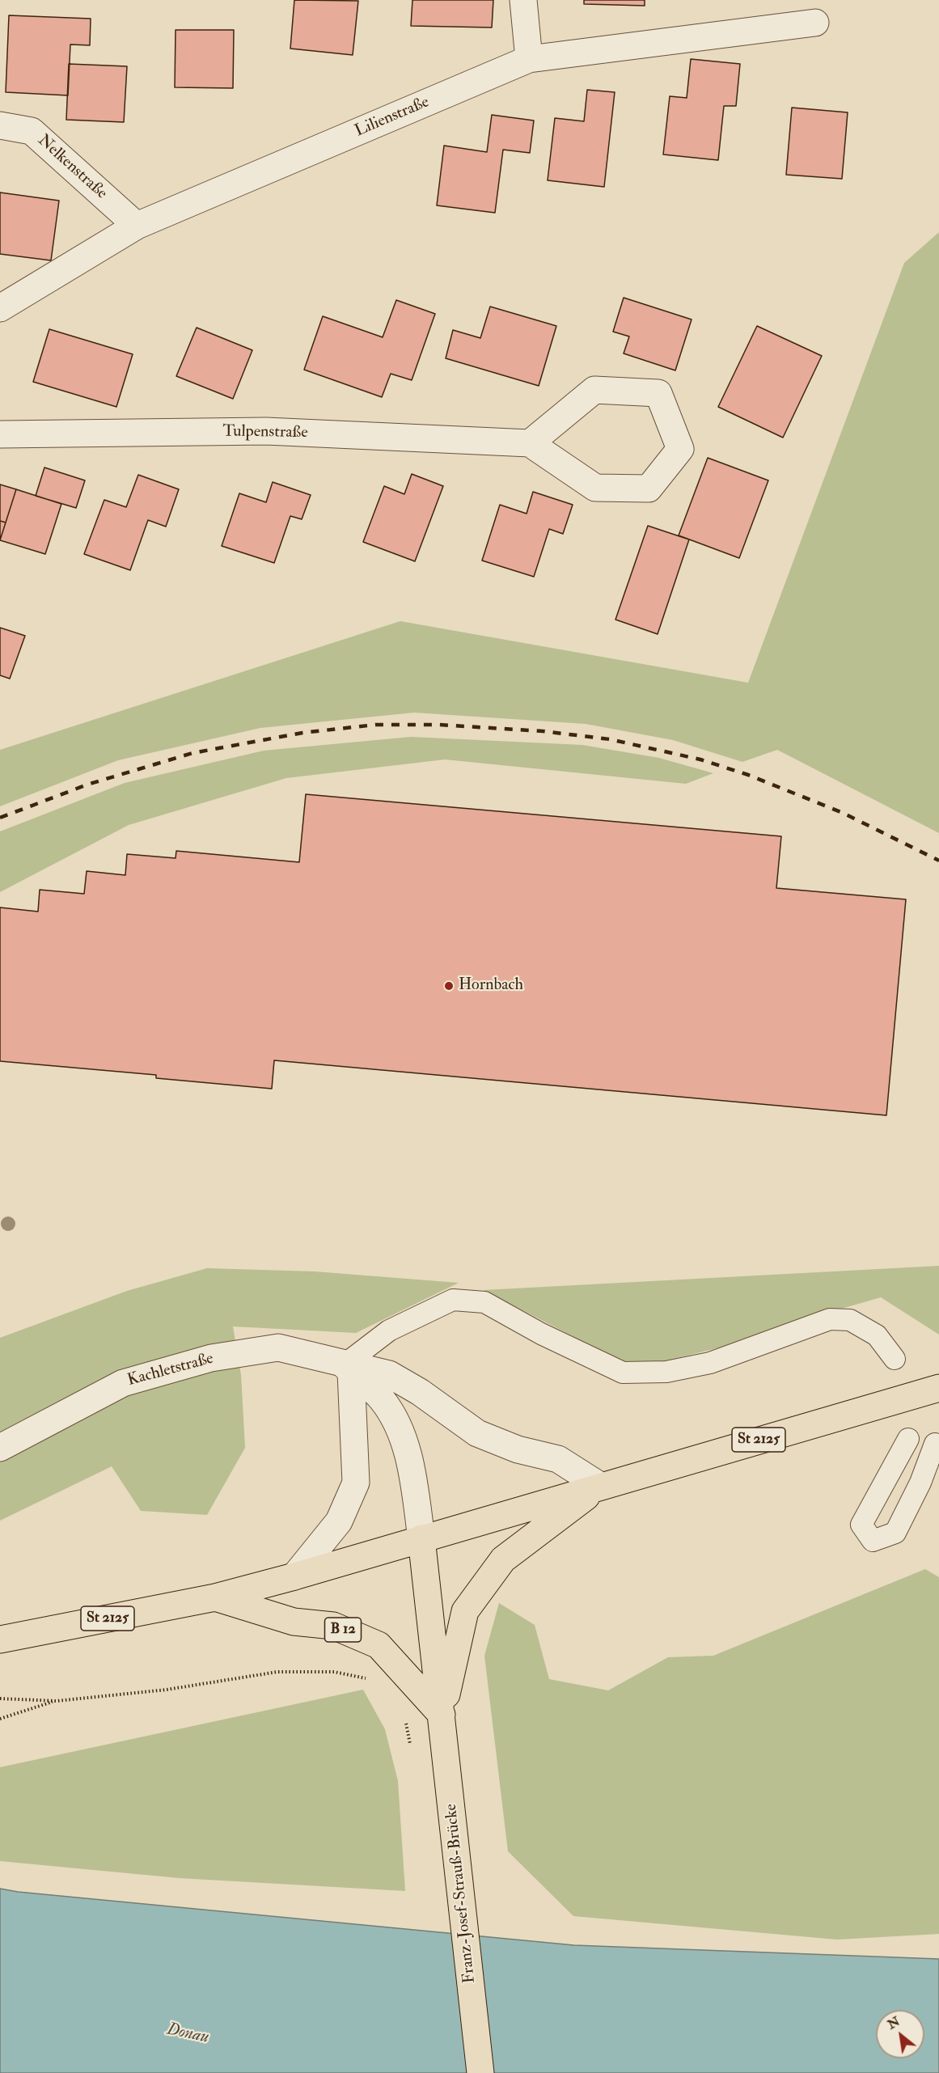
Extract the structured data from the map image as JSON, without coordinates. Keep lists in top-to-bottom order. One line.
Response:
{"streets":{"main road":["St 2125","B 12","Franz-Josef-Strauß-Brücke"],"street":["Lilienstraße","Nelkenstraße","Tulpenstraße","Kachletstraße"]},"crossings":[["Lilienstraße","Nelkenstraße"],["Kachletstraße","St 2125"],["Kachletstraße","Franz-Josef-Strauß-Brücke"],["St 2125","B 12"],["St 2125","Franz-Josef-Strauß-Brücke"],["B 12","Franz-Josef-Strauß-Brücke"]],"water":["Donau"],"places":["Hornbach"],"north":"top left"}
